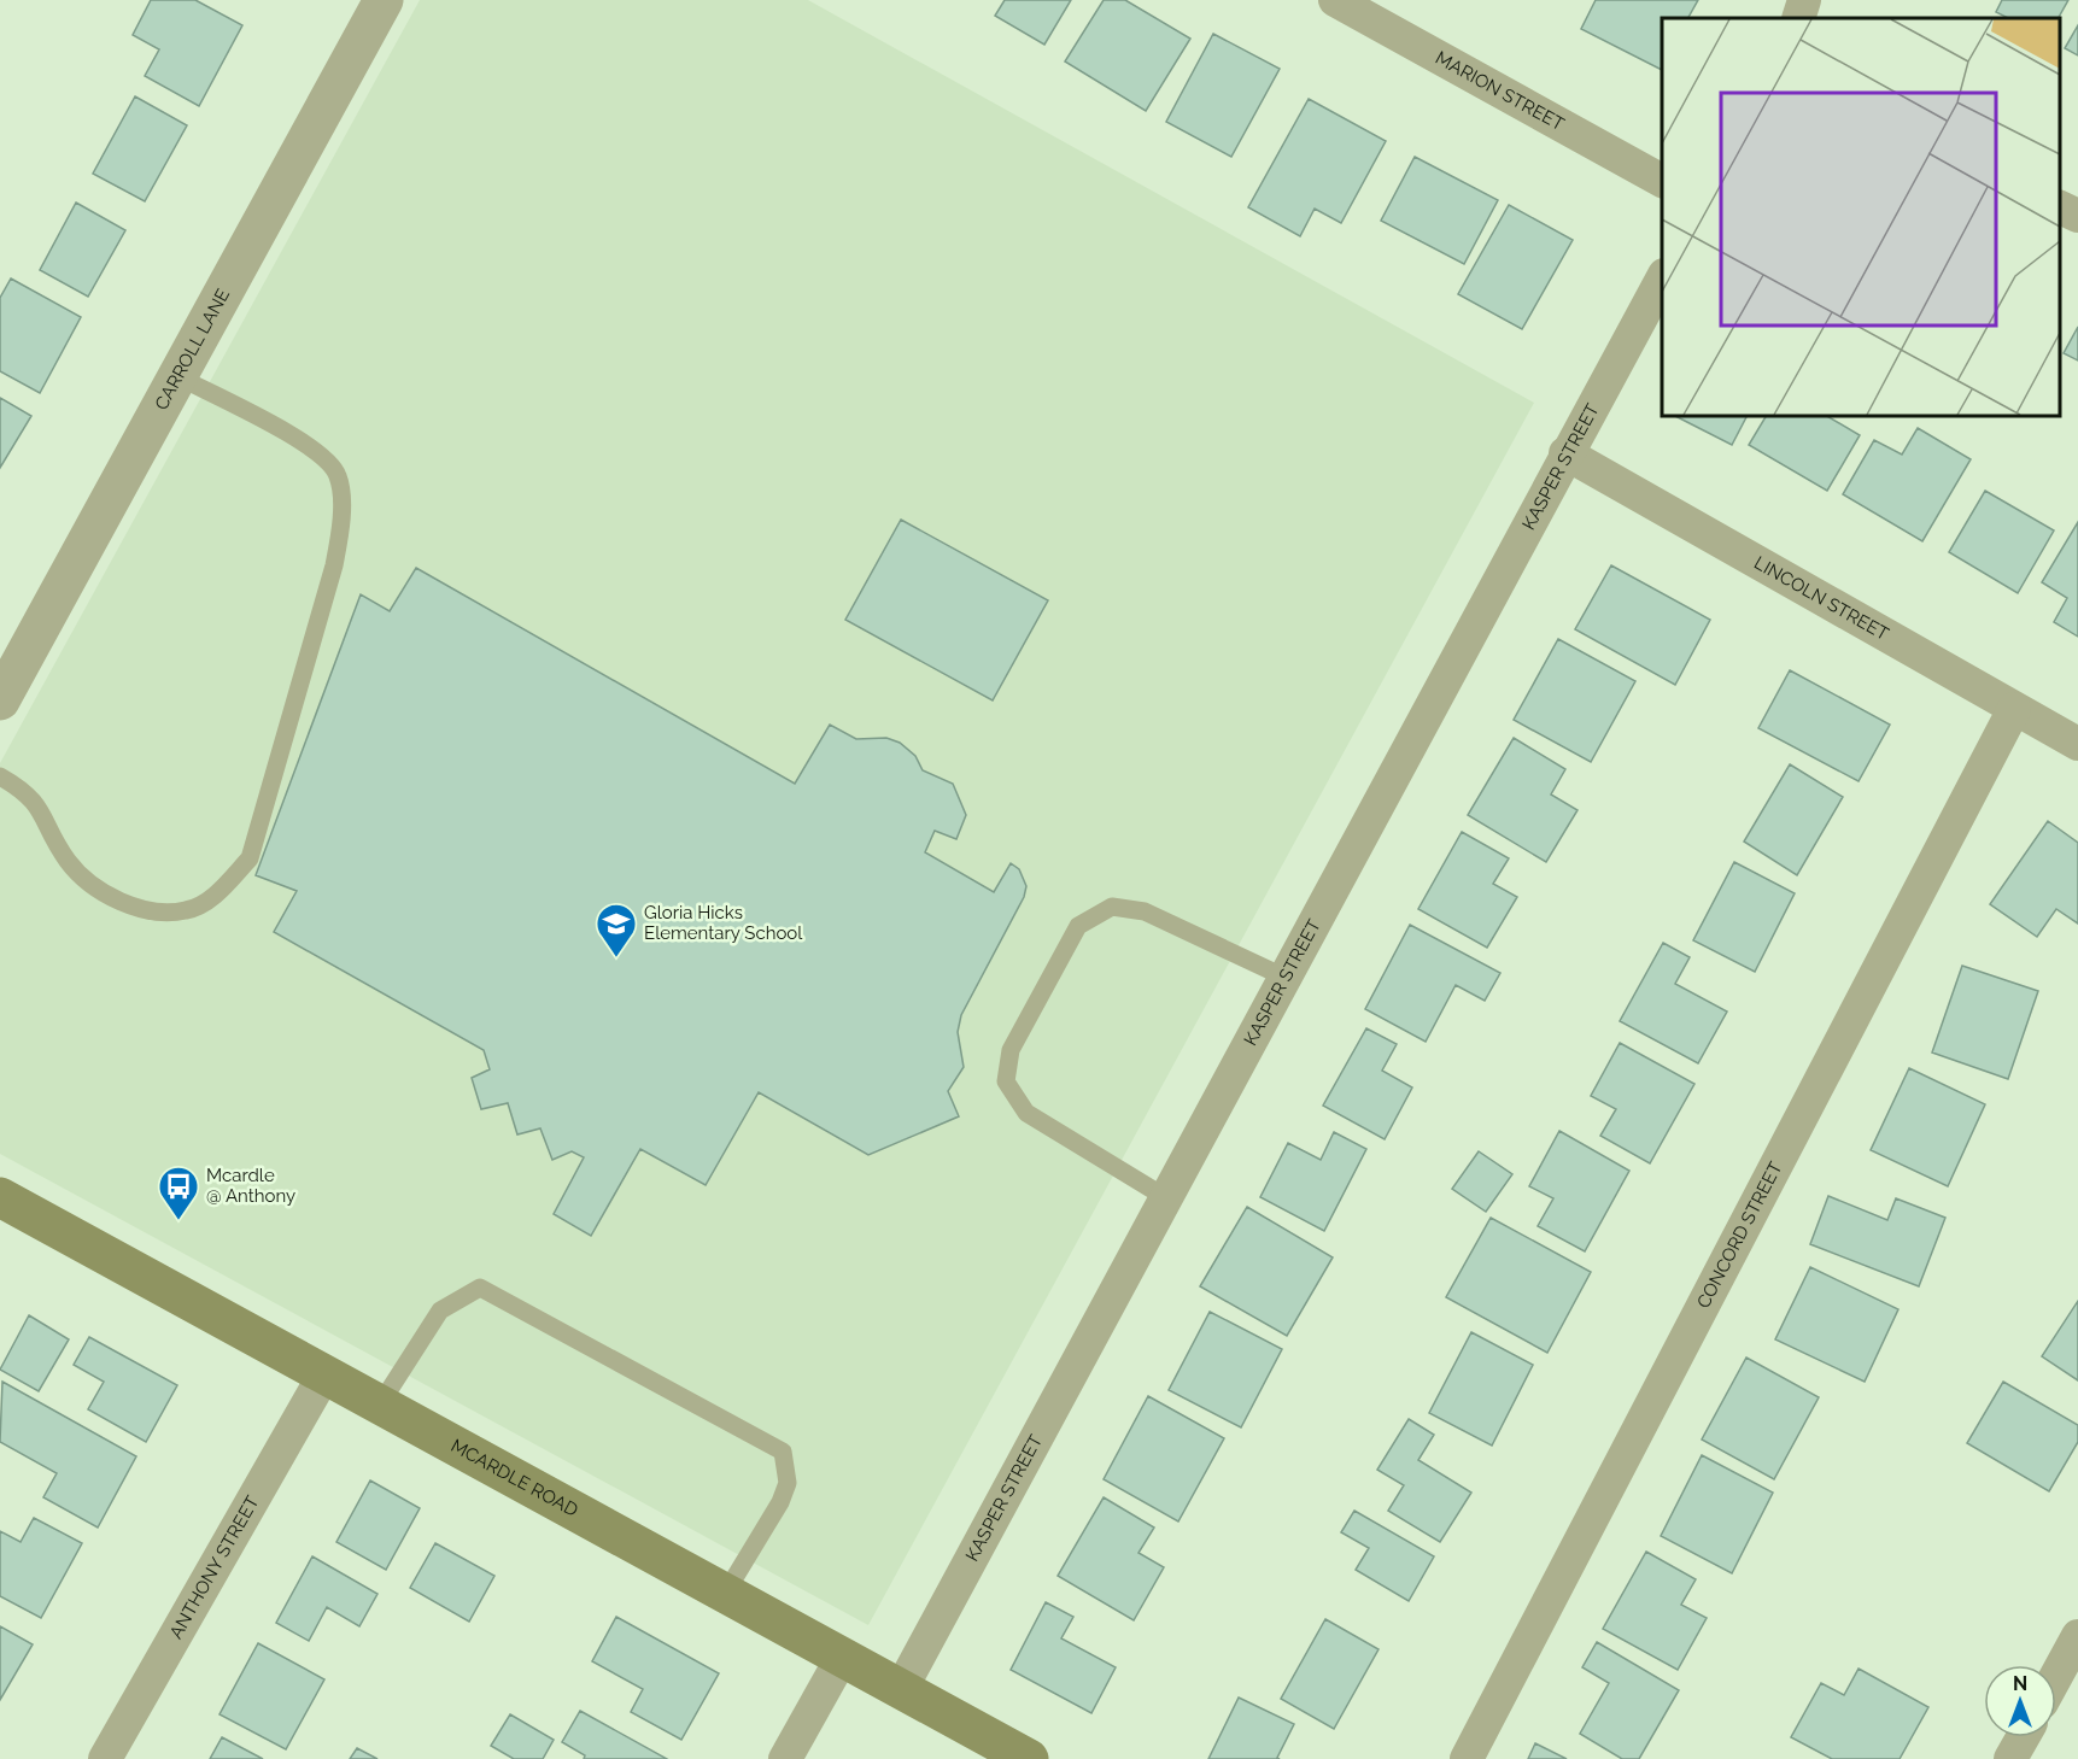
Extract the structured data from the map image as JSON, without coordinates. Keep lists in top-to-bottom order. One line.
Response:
{"streets":{"main road":["MCARDLE ROAD"],"street":["MARION STREET","CARROLL LANE","KASPER STREET","LINCOLN STREET","CONCORD STREET","ANTHONY STREET"]},"crossings":[["KASPER STREET","LINCOLN STREET"],["KASPER STREET","MCARDLE ROAD"],["LINCOLN STREET","CONCORD STREET"],["MCARDLE ROAD","ANTHONY STREET"]],"places":{"school or university":["Gloria Hicks Elementary School"],"bus stop":["Mcardle @ Anthony"]},"north":"top"}
